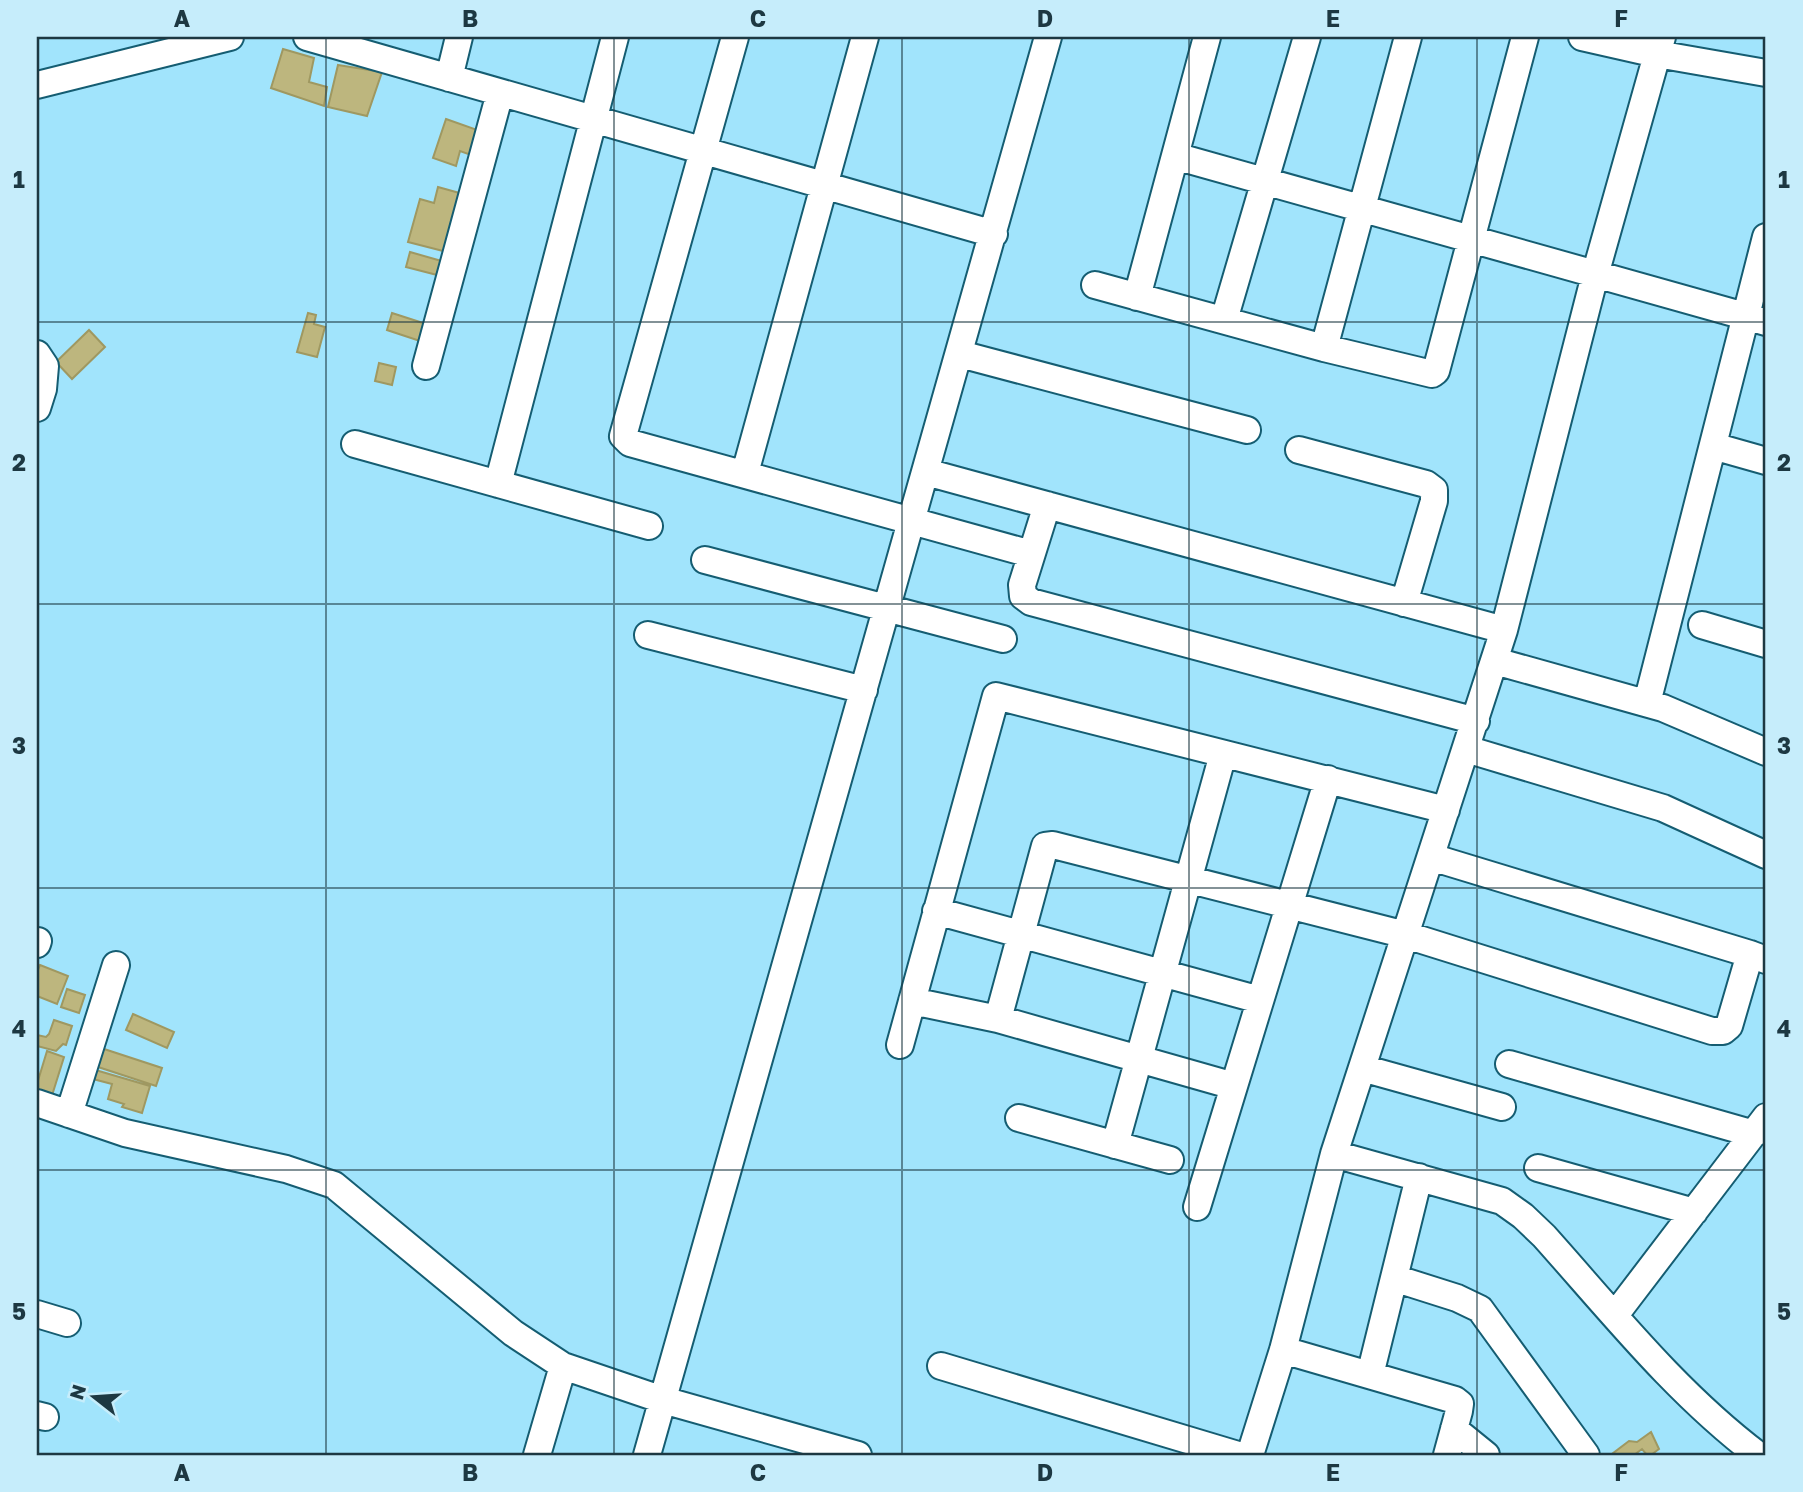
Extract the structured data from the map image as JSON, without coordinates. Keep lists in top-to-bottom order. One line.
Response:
{"north":"left","grid":{"columns":["A","B","C","D","E","F"],"rows":["1","2","3","4","5"]}}
